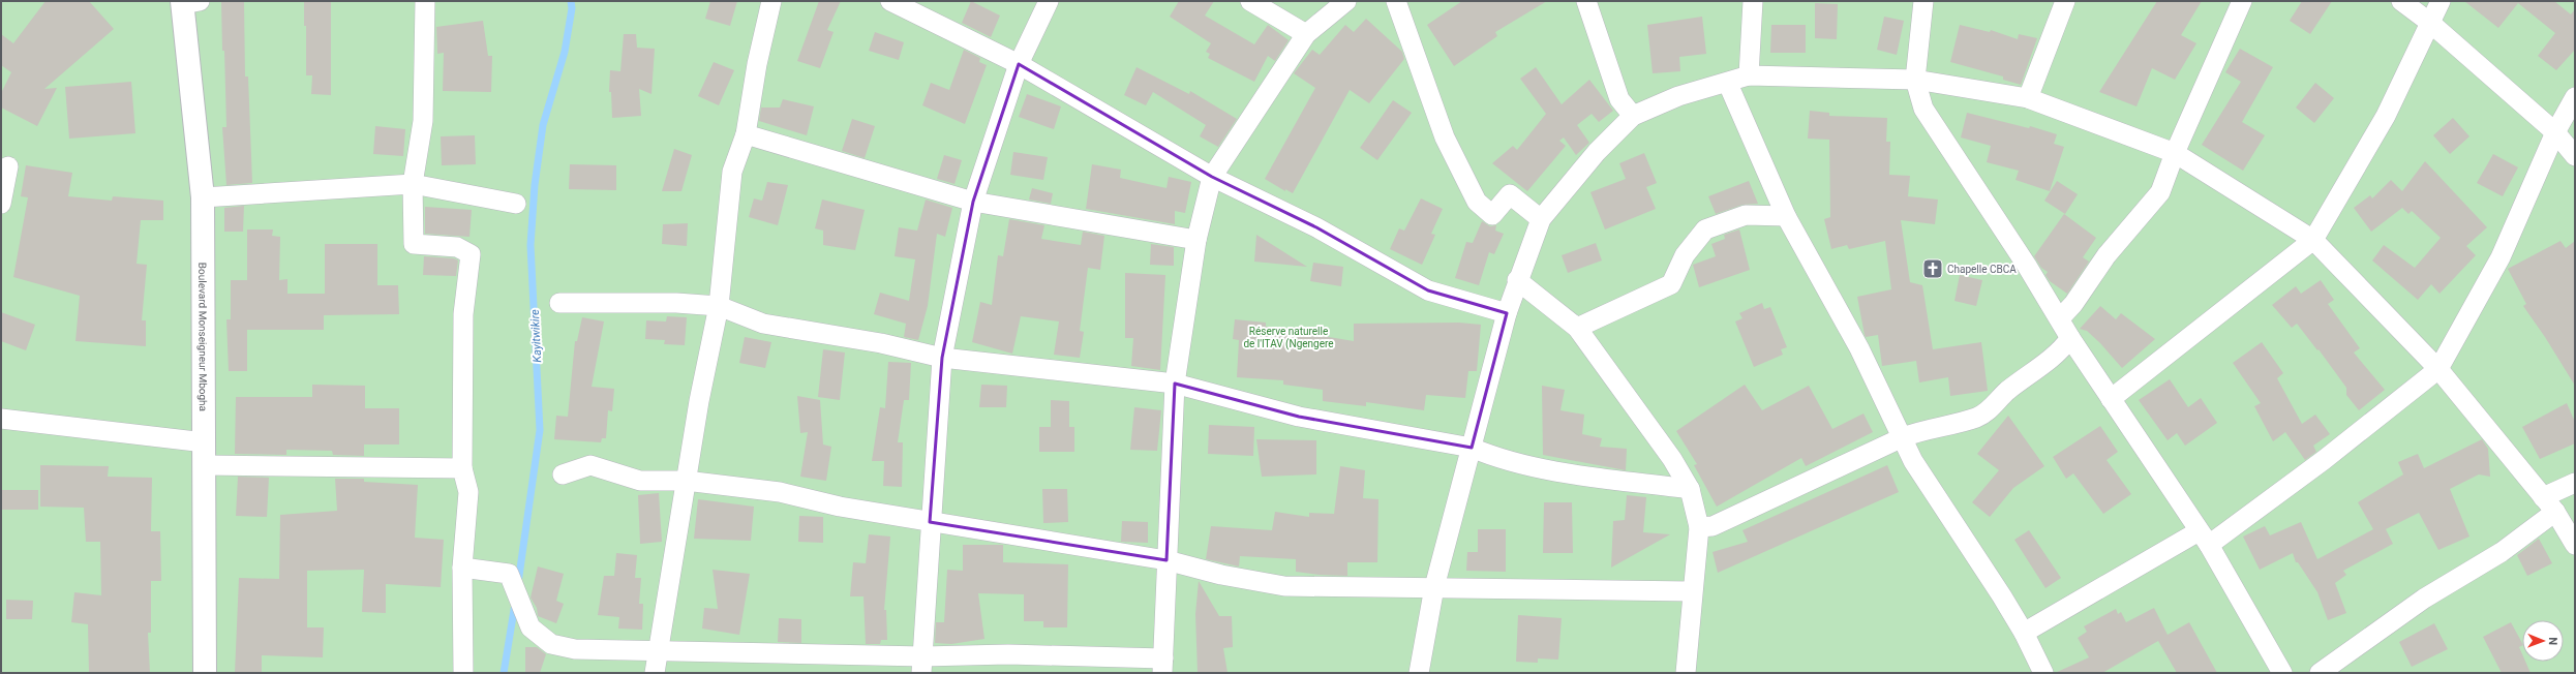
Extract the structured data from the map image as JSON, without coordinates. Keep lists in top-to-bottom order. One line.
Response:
{"streets":{"street":["Boulevard Monseigneur Mbogha"]},"water":["Kayitwikire"],"parks":["Réserve naturelle de l'ITAV (Ngengere"],"places":{"church":["Chapelle CBCA"]},"north":"right"}
